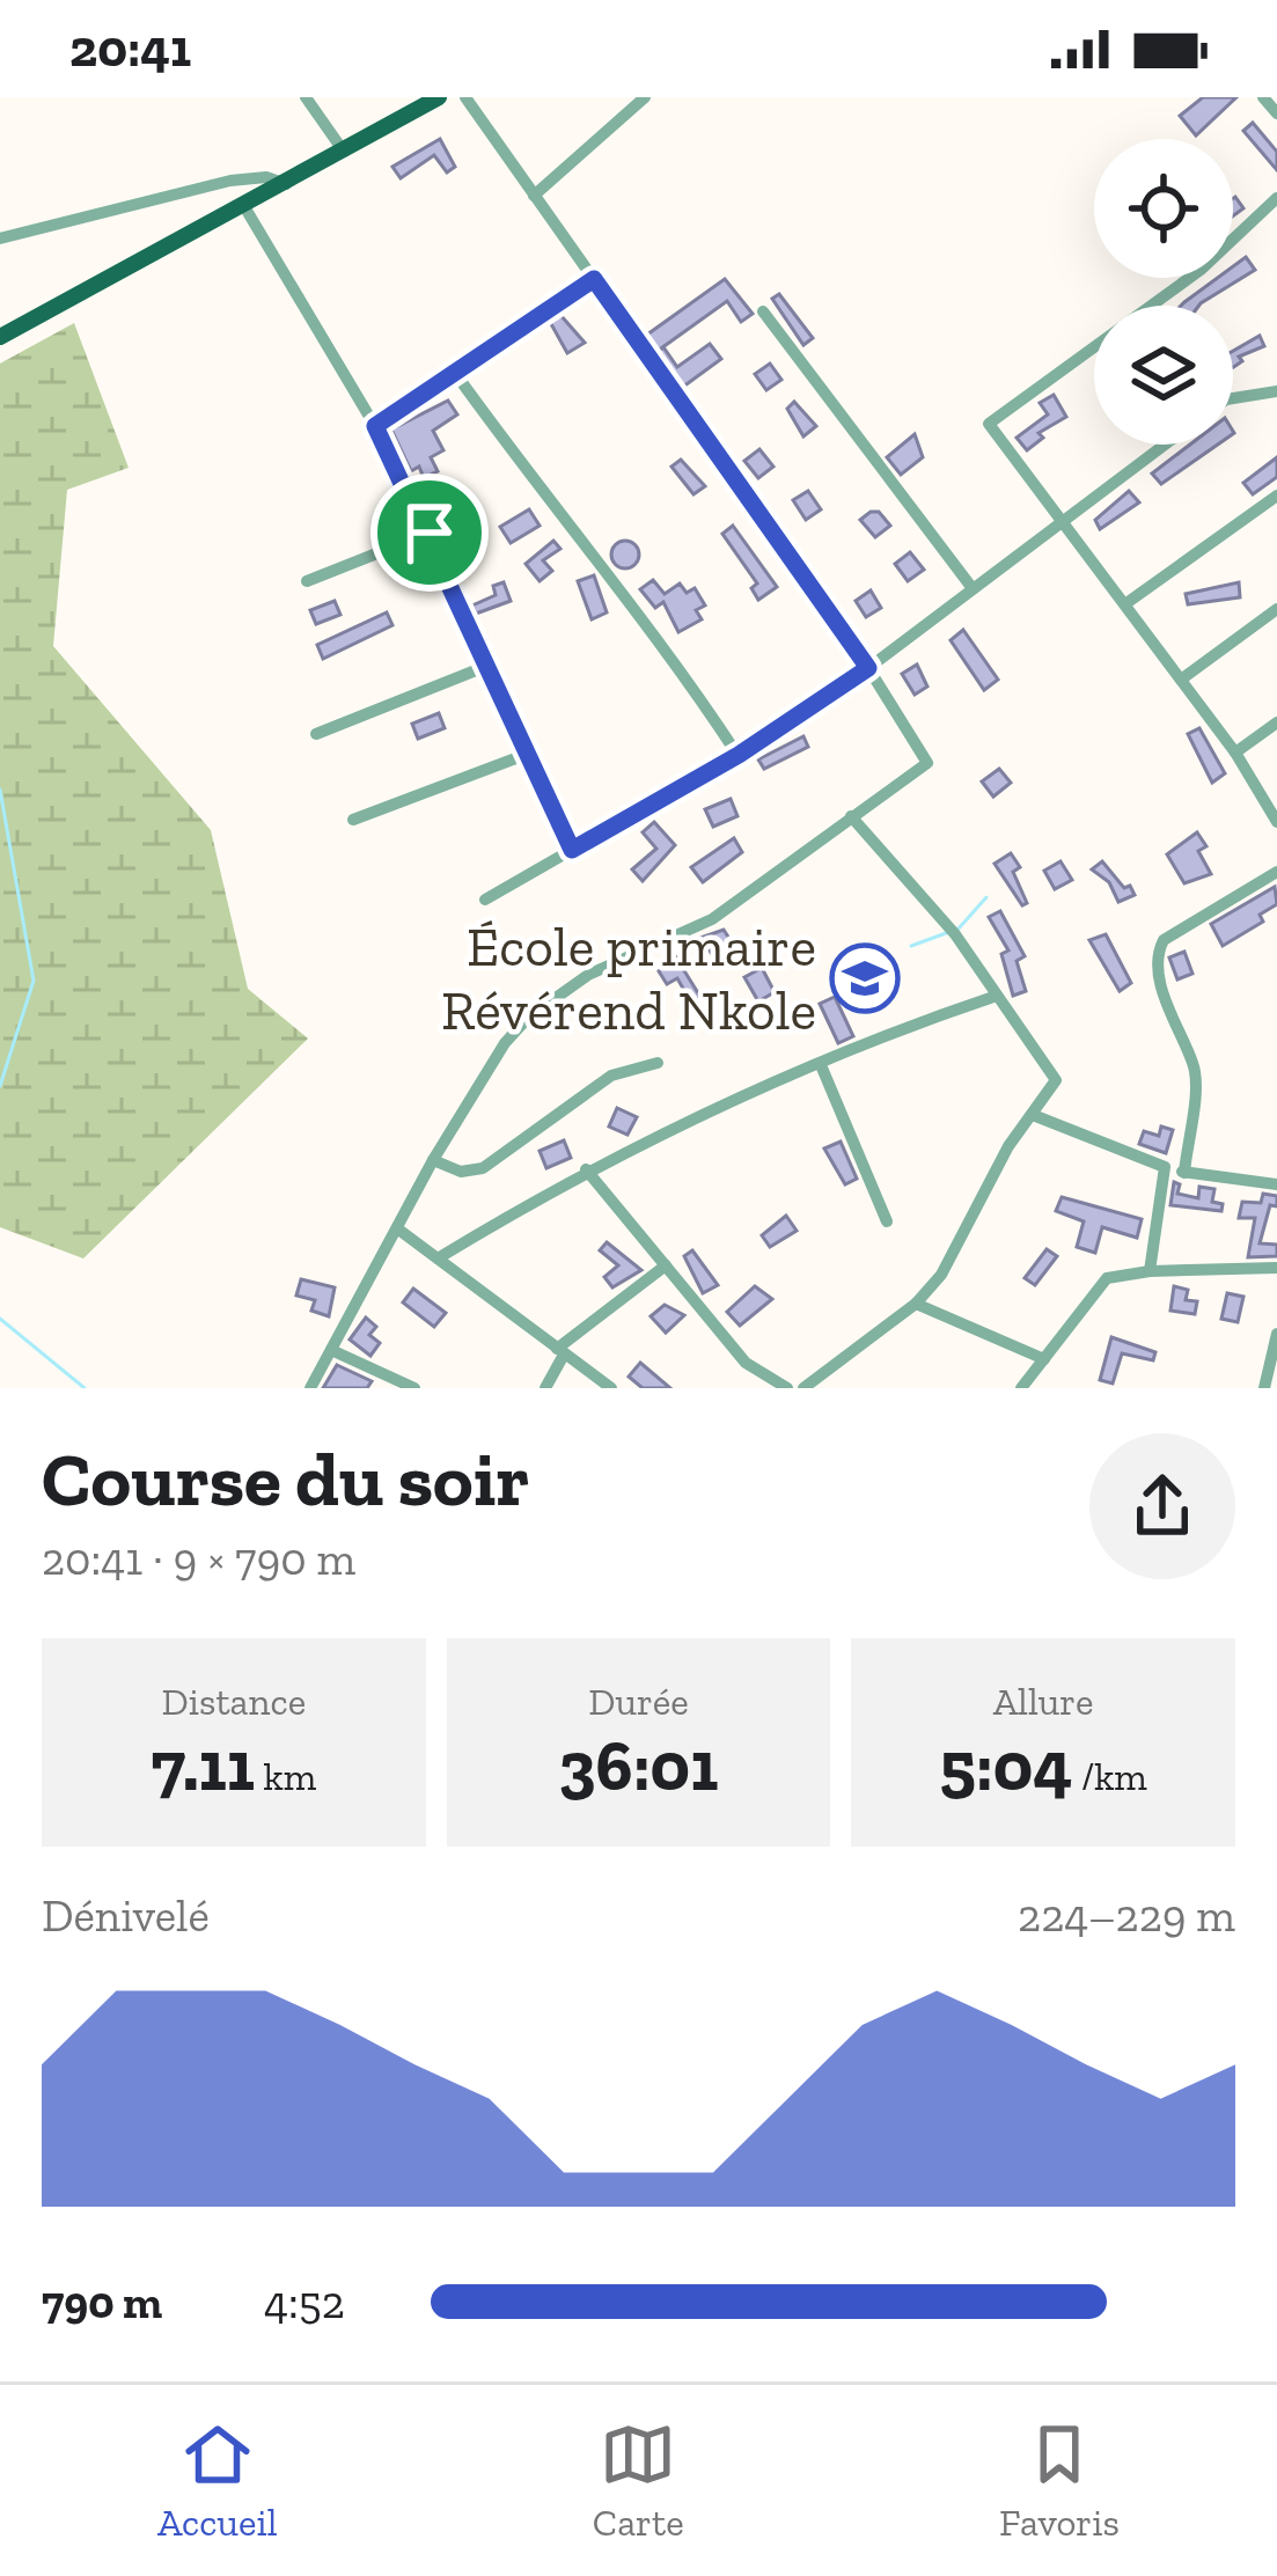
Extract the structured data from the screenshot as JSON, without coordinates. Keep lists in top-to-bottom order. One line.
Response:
{"places":{"school or university":["École primaire Révérend Nkole"]},"page":{"status":"20:41","heading":["Course du soir","20:41 · 9 × 790 m"],"stats":[["Distance","7.11 km"],["Durée","36:01"],["Allure","5:04 /km"]],"chart":["Dénivelé","224–229 m"],"list":[{"name":"790 m","note":"4:52"}],"tabs":["Accueil","Carte","Favoris"]}}
